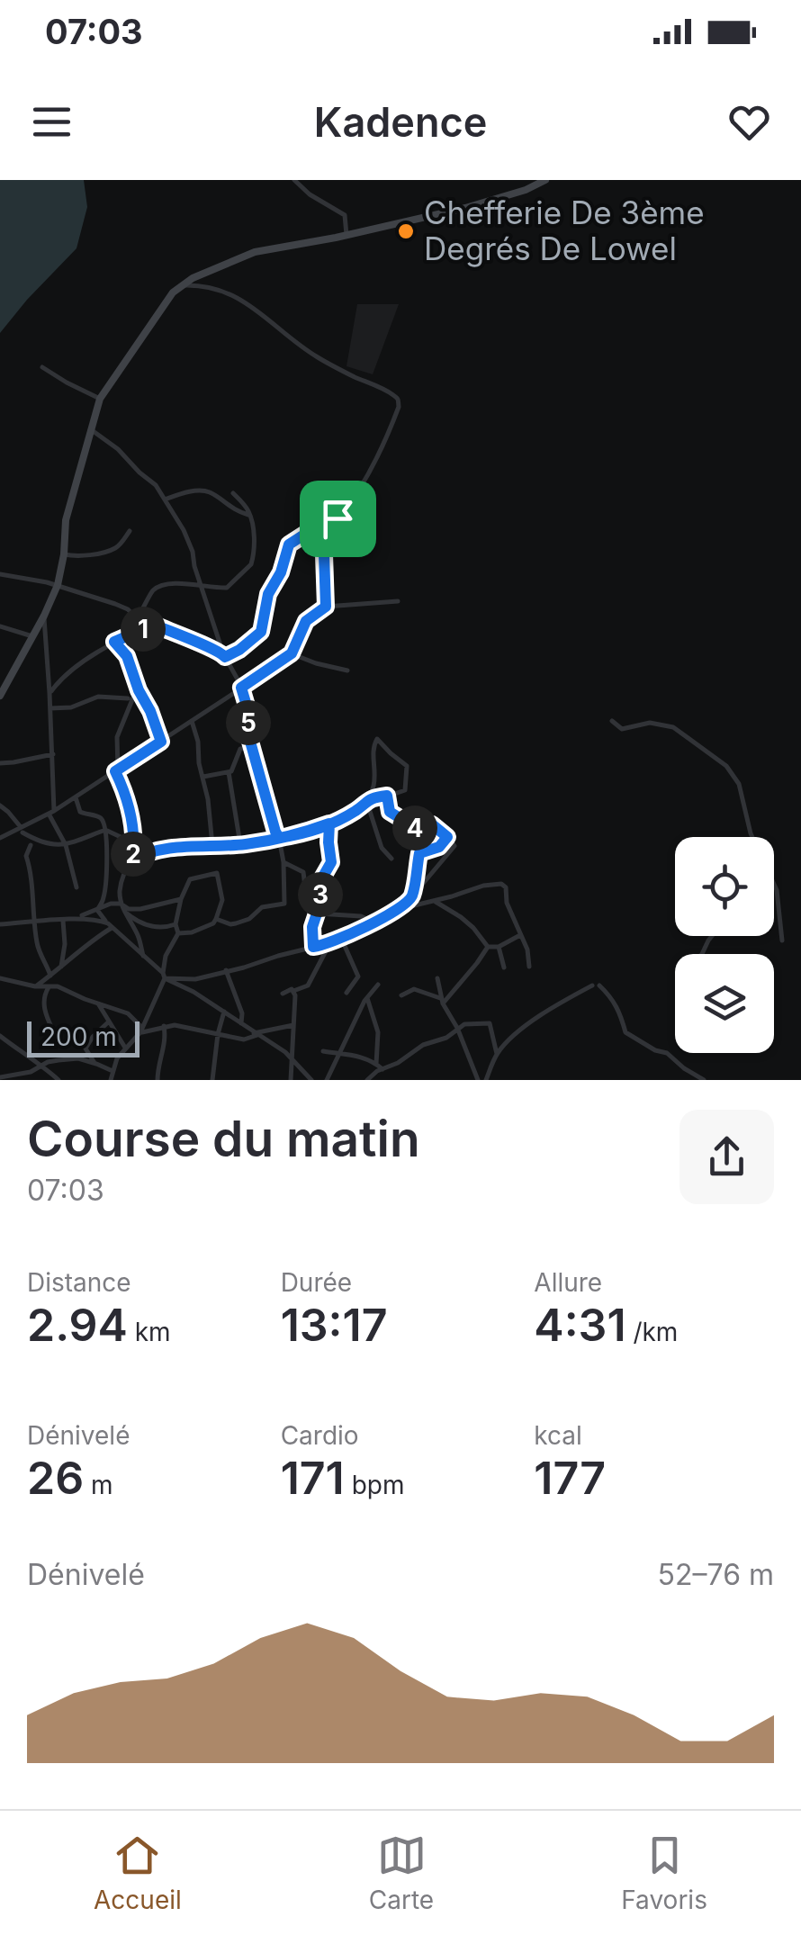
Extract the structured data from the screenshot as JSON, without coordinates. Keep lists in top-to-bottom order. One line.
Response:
{"places":["Chefferie De 3ème Degrés De Lowel"],"scale_bar":"200 m","page":{"status":"07:03","header":"Kadence","pins":["1","5","4","2","3"],"scale":"200 m","heading":["Course du matin","07:03"],"stats":[["Distance","2.94 km"],["Durée","13:17"],["Allure","4:31 /km"],["Dénivelé","26 m"],["Cardio","171 bpm"],["kcal","177"]],"chart":["Dénivelé","52–76 m"],"tabs":["Accueil","Carte","Favoris"]}}
